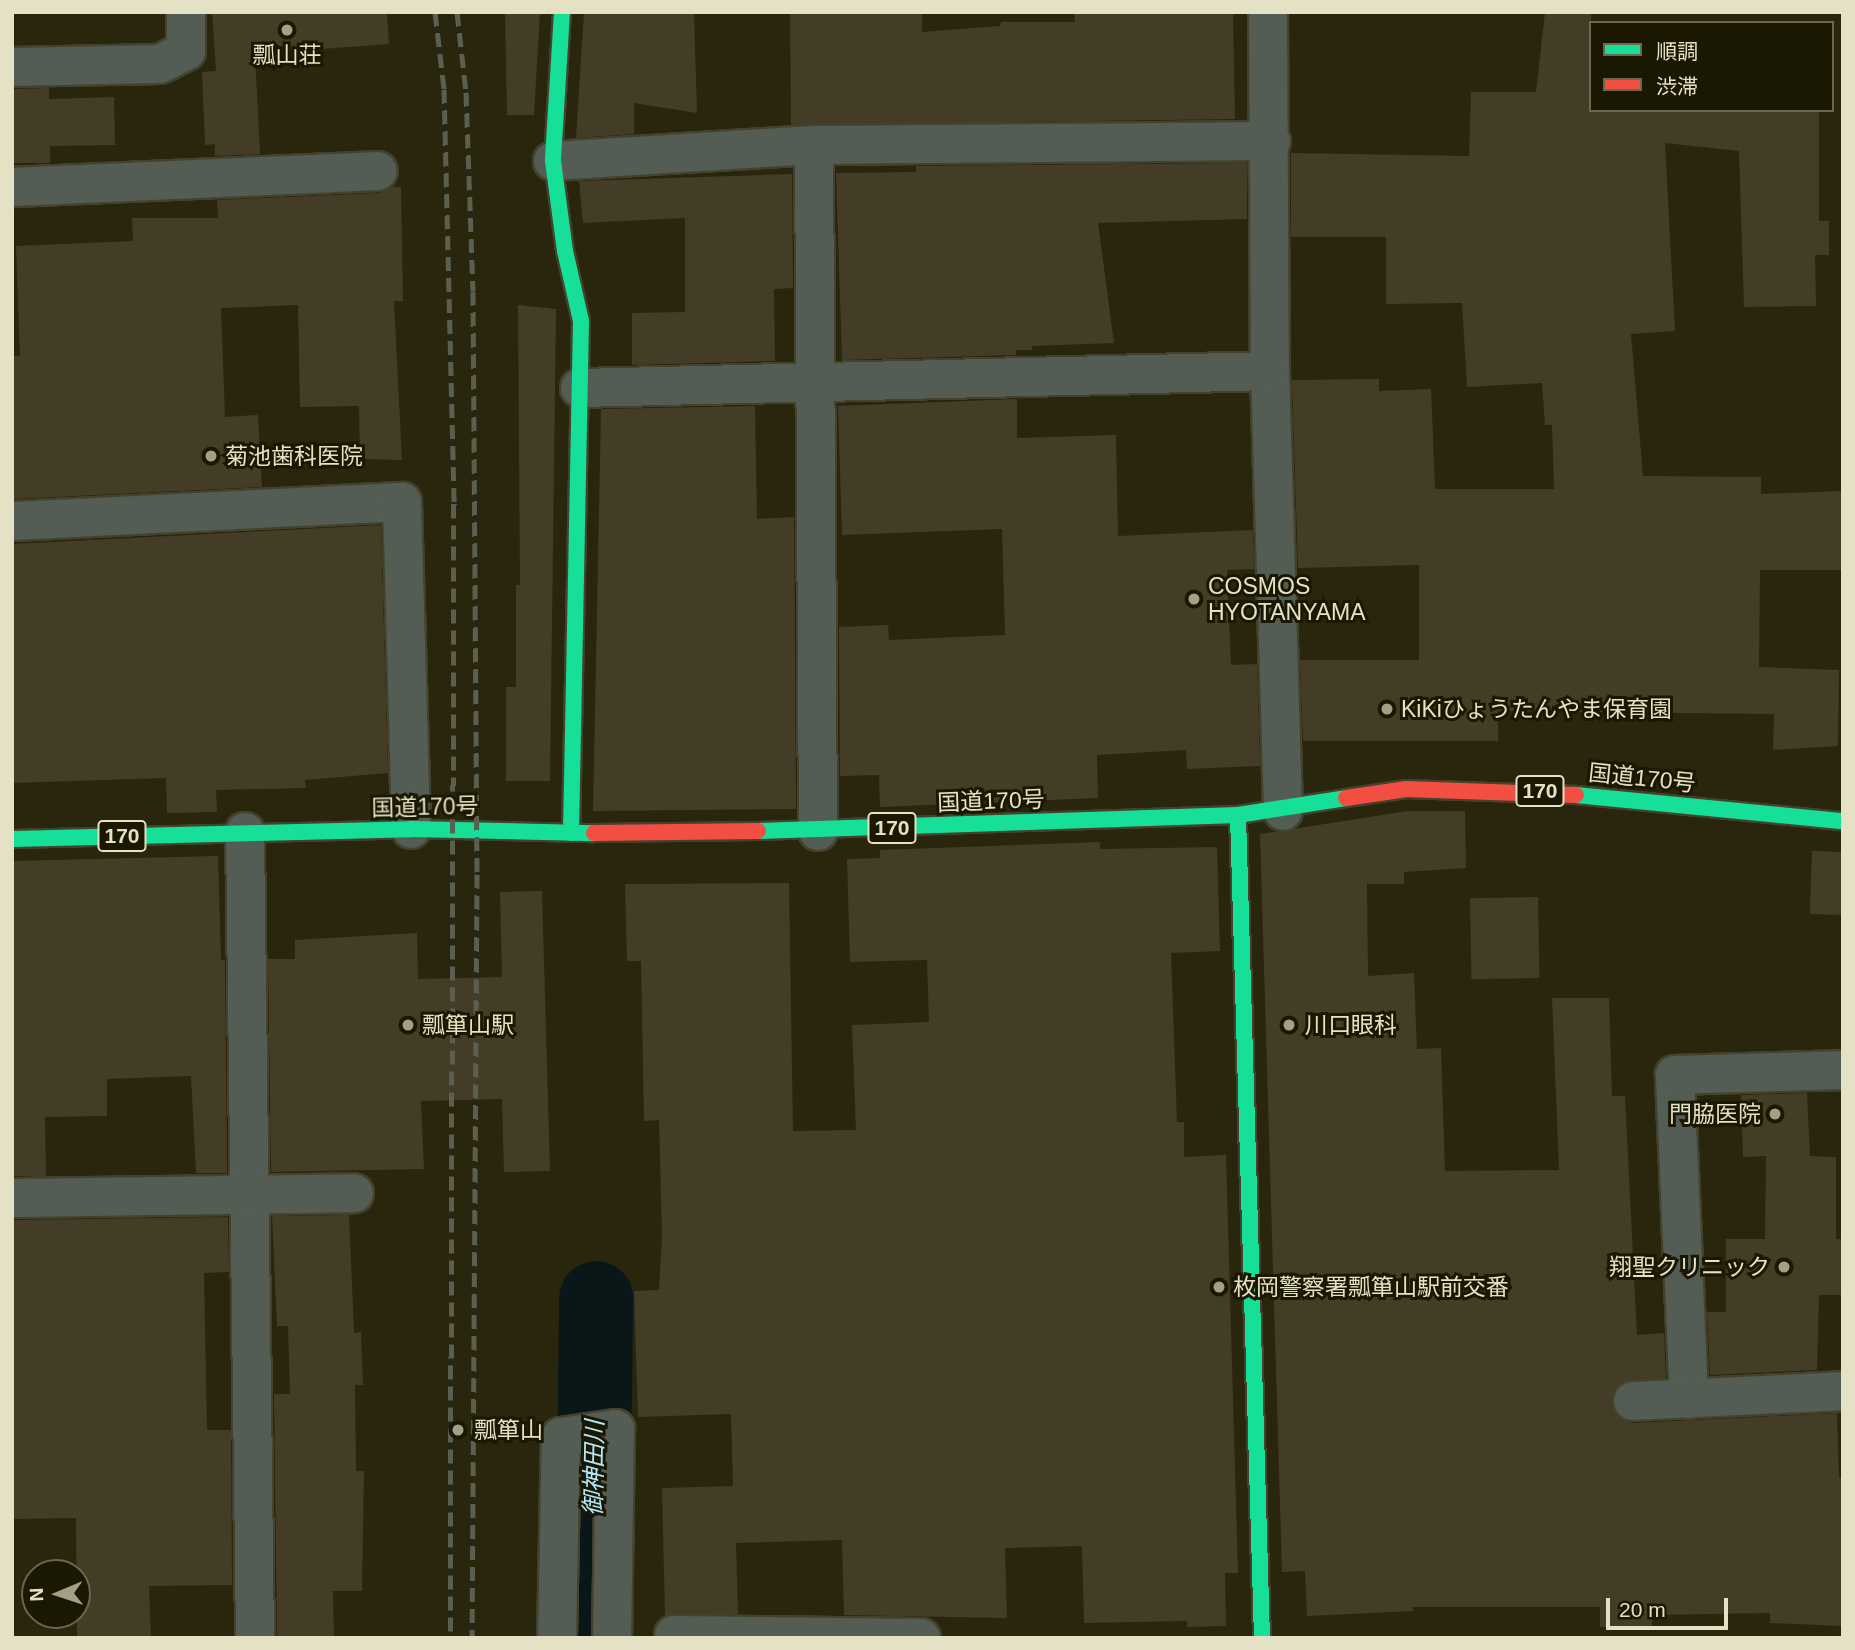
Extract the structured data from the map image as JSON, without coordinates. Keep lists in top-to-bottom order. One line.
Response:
{"streets":{"main road":["国道170号","170"]},"water":["御神田川"],"places":["瓢山荘","菊池歯科医院","COSMOS HYOTANYAMA","KiKiひょうたんやま保育園","瓢箪山駅","川口眼科","門脇医院","翔聖クリニック","枚岡警察署瓢箪山駅前交番","瓢箪山"],"legend":["順調","渋滞"],"scale_bar":"20 m","north":"left"}
